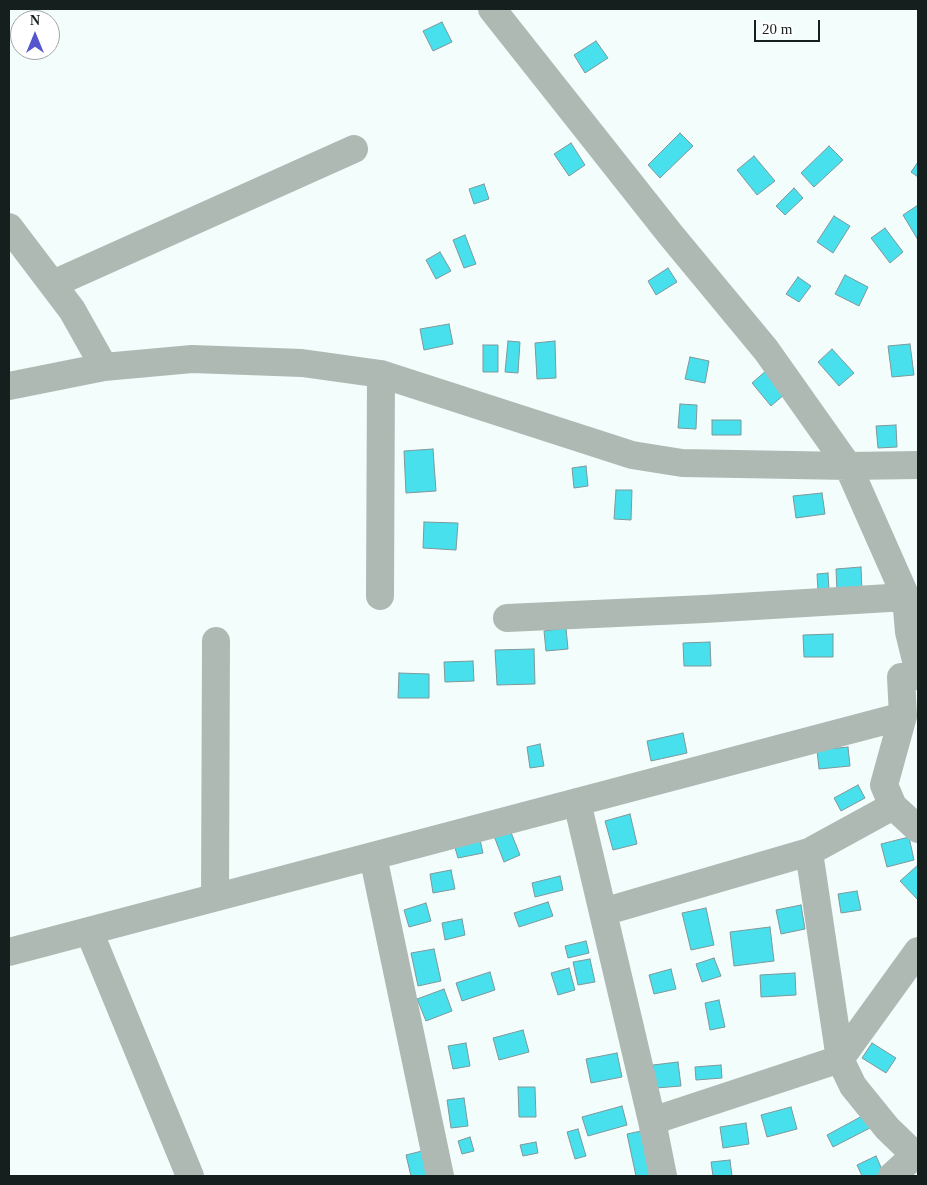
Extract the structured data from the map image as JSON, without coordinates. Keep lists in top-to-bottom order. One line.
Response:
{"scale_bar":"20 m","north":"top"}
